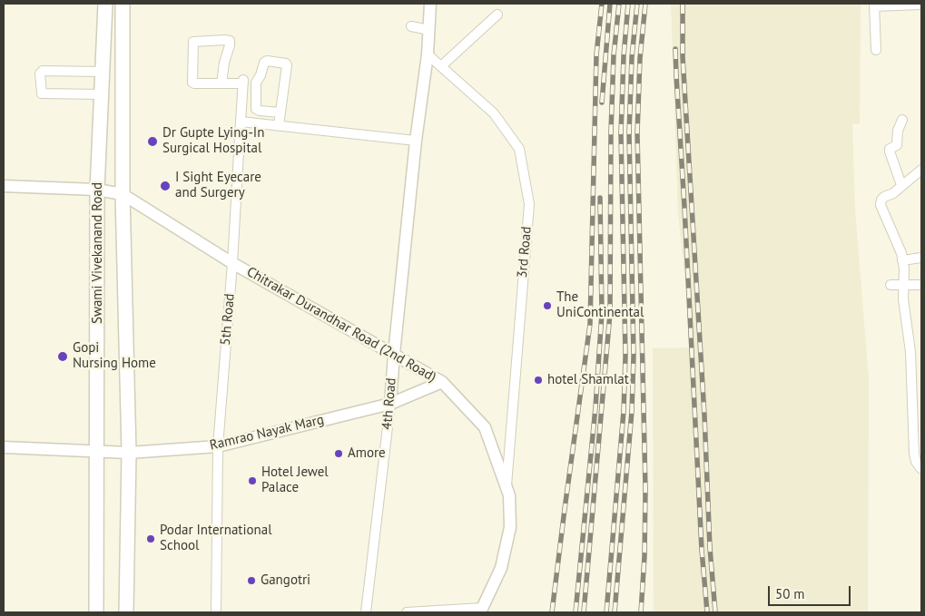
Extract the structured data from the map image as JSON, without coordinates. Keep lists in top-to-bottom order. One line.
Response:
{"streets":{"main road":["Swami Vivekanand Road"],"street":["3rd Road","5th Road","Chitrakar Durandhar Road (2nd Road)","4th Road","Ramrao Nayak Marg"]},"crossings":[["3rd Road","Chitrakar Durandhar Road (2nd Road)"],["3rd Road","4th Road"],["Swami Vivekanand Road","Chitrakar Durandhar Road (2nd Road)"],["Swami Vivekanand Road","Ramrao Nayak Marg"],["5th Road","Chitrakar Durandhar Road (2nd Road)"],["5th Road","Ramrao Nayak Marg"],["Chitrakar Durandhar Road (2nd Road)","4th Road"],["Chitrakar Durandhar Road (2nd Road)","Ramrao Nayak Marg"],["4th Road","Ramrao Nayak Marg"]],"places":["Dr Gupte Lying-In Surgical Hospital","I Sight Eyecare and Surgery","The UniContinental","Gopi Nursing Home","hotel Shamlat","Amore","Hotel Jewel Palace","Podar International School","Gangotri"],"scale_bar":"50 m"}
